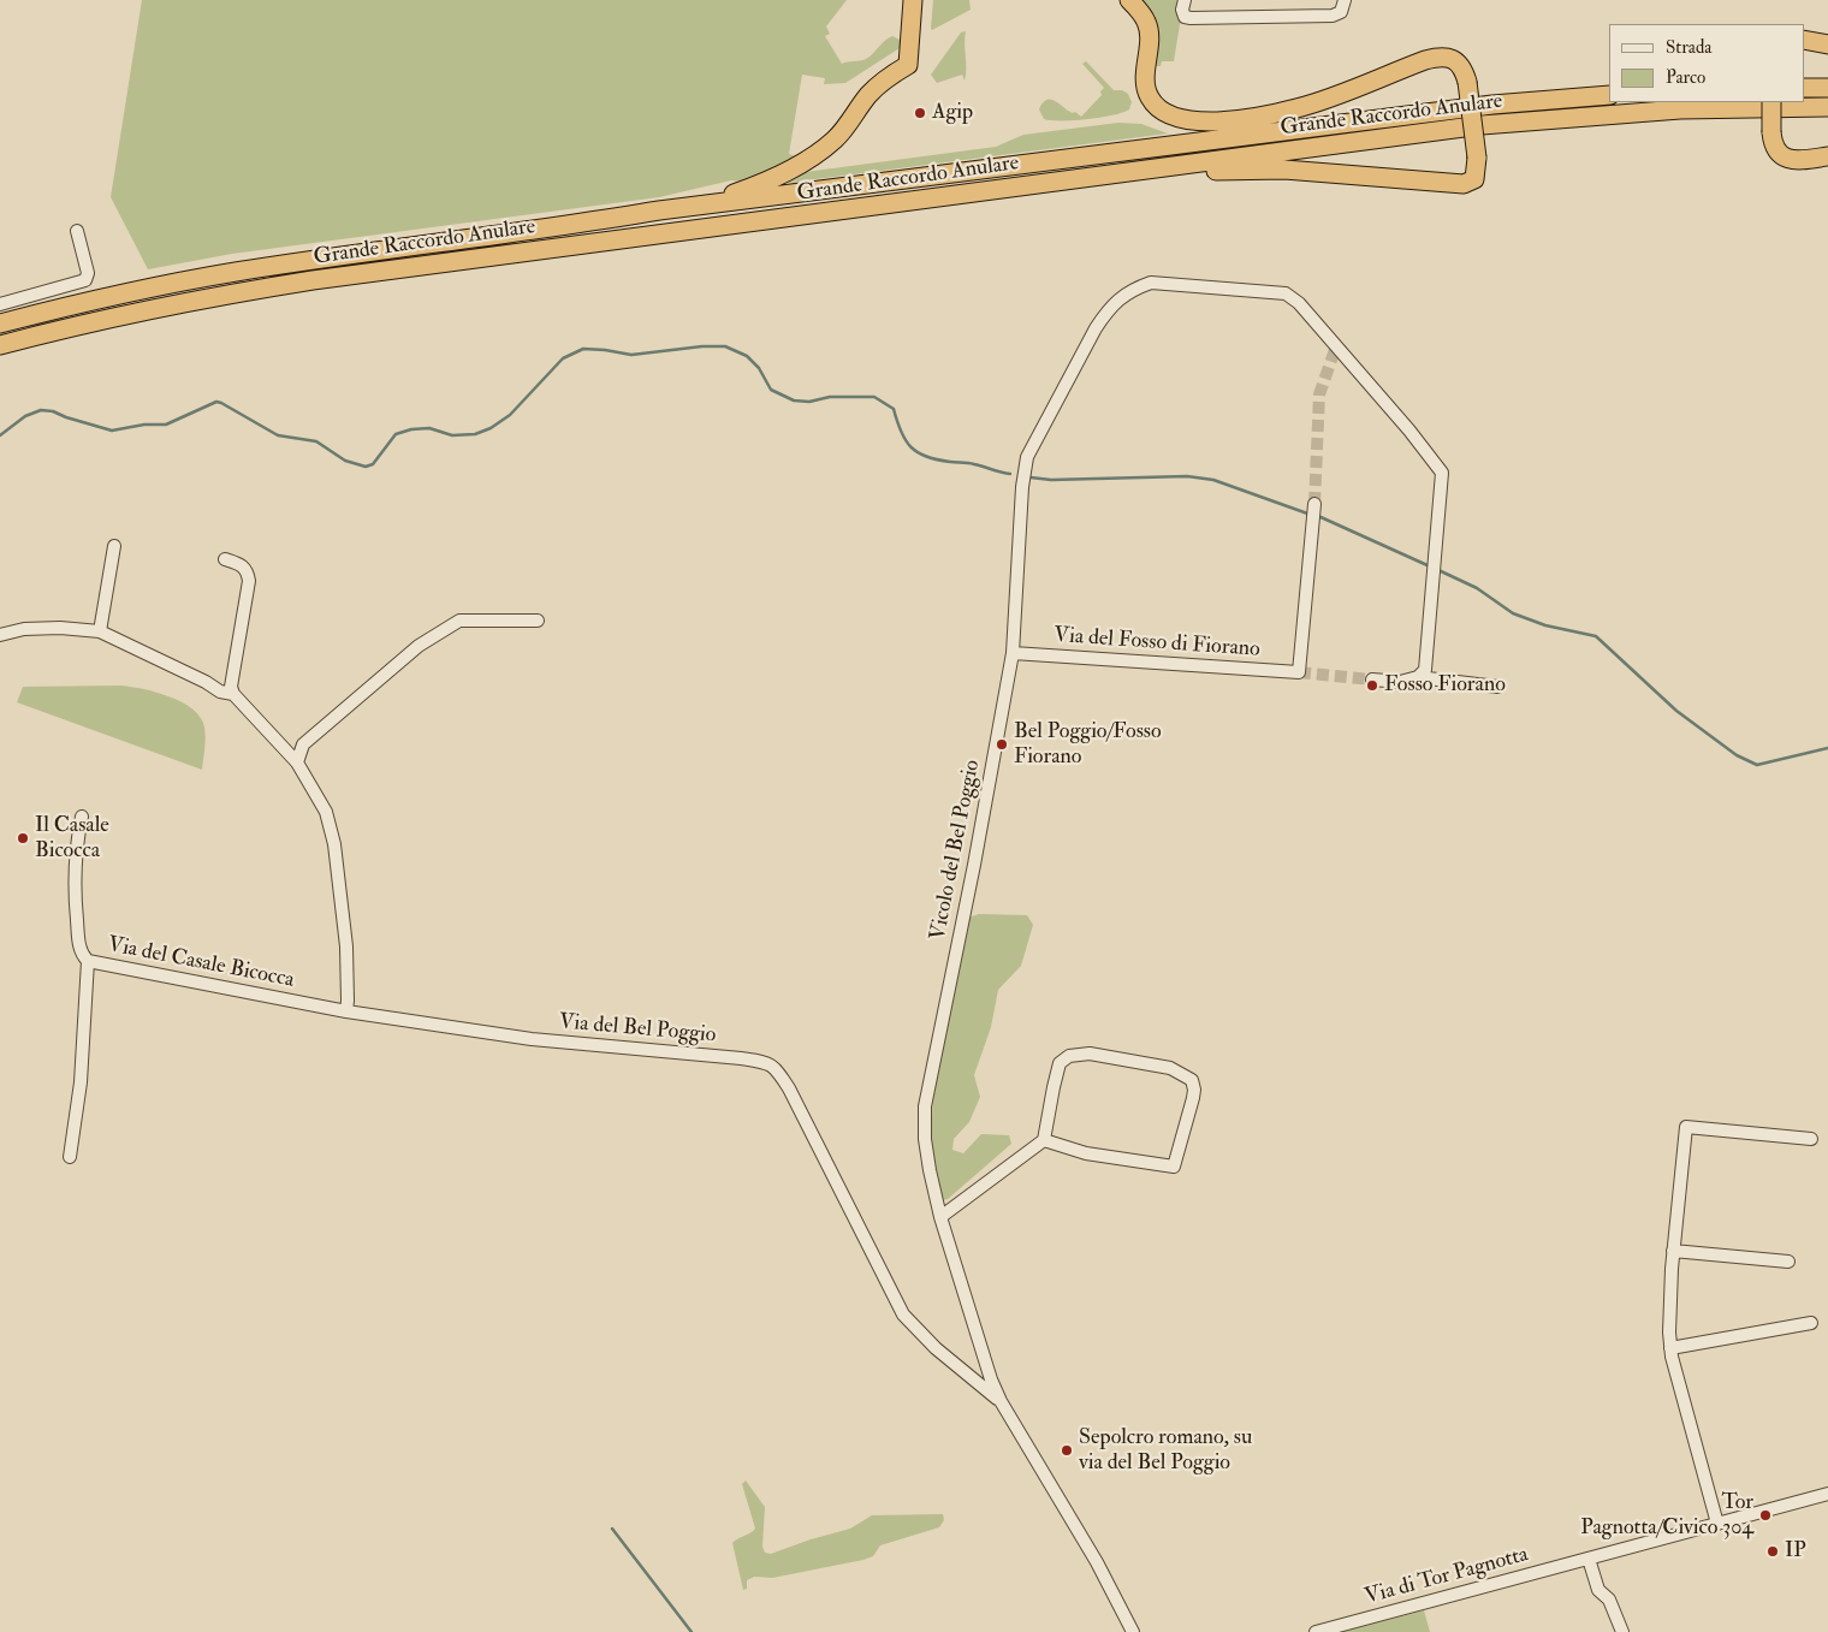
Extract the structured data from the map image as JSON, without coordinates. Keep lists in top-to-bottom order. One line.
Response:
{"streets":{"highway":["Grande Raccordo Anulare"],"street":["Via del Fosso di Fiorano","Vicolo del Bel Poggio","Via del Casale Bicocca","Via del Bel Poggio","Via di Tor Pagnotta"]},"crossings":[["Via del Fosso di Fiorano","Vicolo del Bel Poggio"],["Vicolo del Bel Poggio","Via del Bel Poggio"],["Via del Casale Bicocca","Via del Bel Poggio"]],"places":["Agip","Fosso Fiorano","Bel Poggio/Fosso Fiorano","Il Casale Bicocca","Sepolcro romano, su via del Bel Poggio","Tor Pagnotta/Civico 304","IP"],"legend":["Strada","Parco"]}
